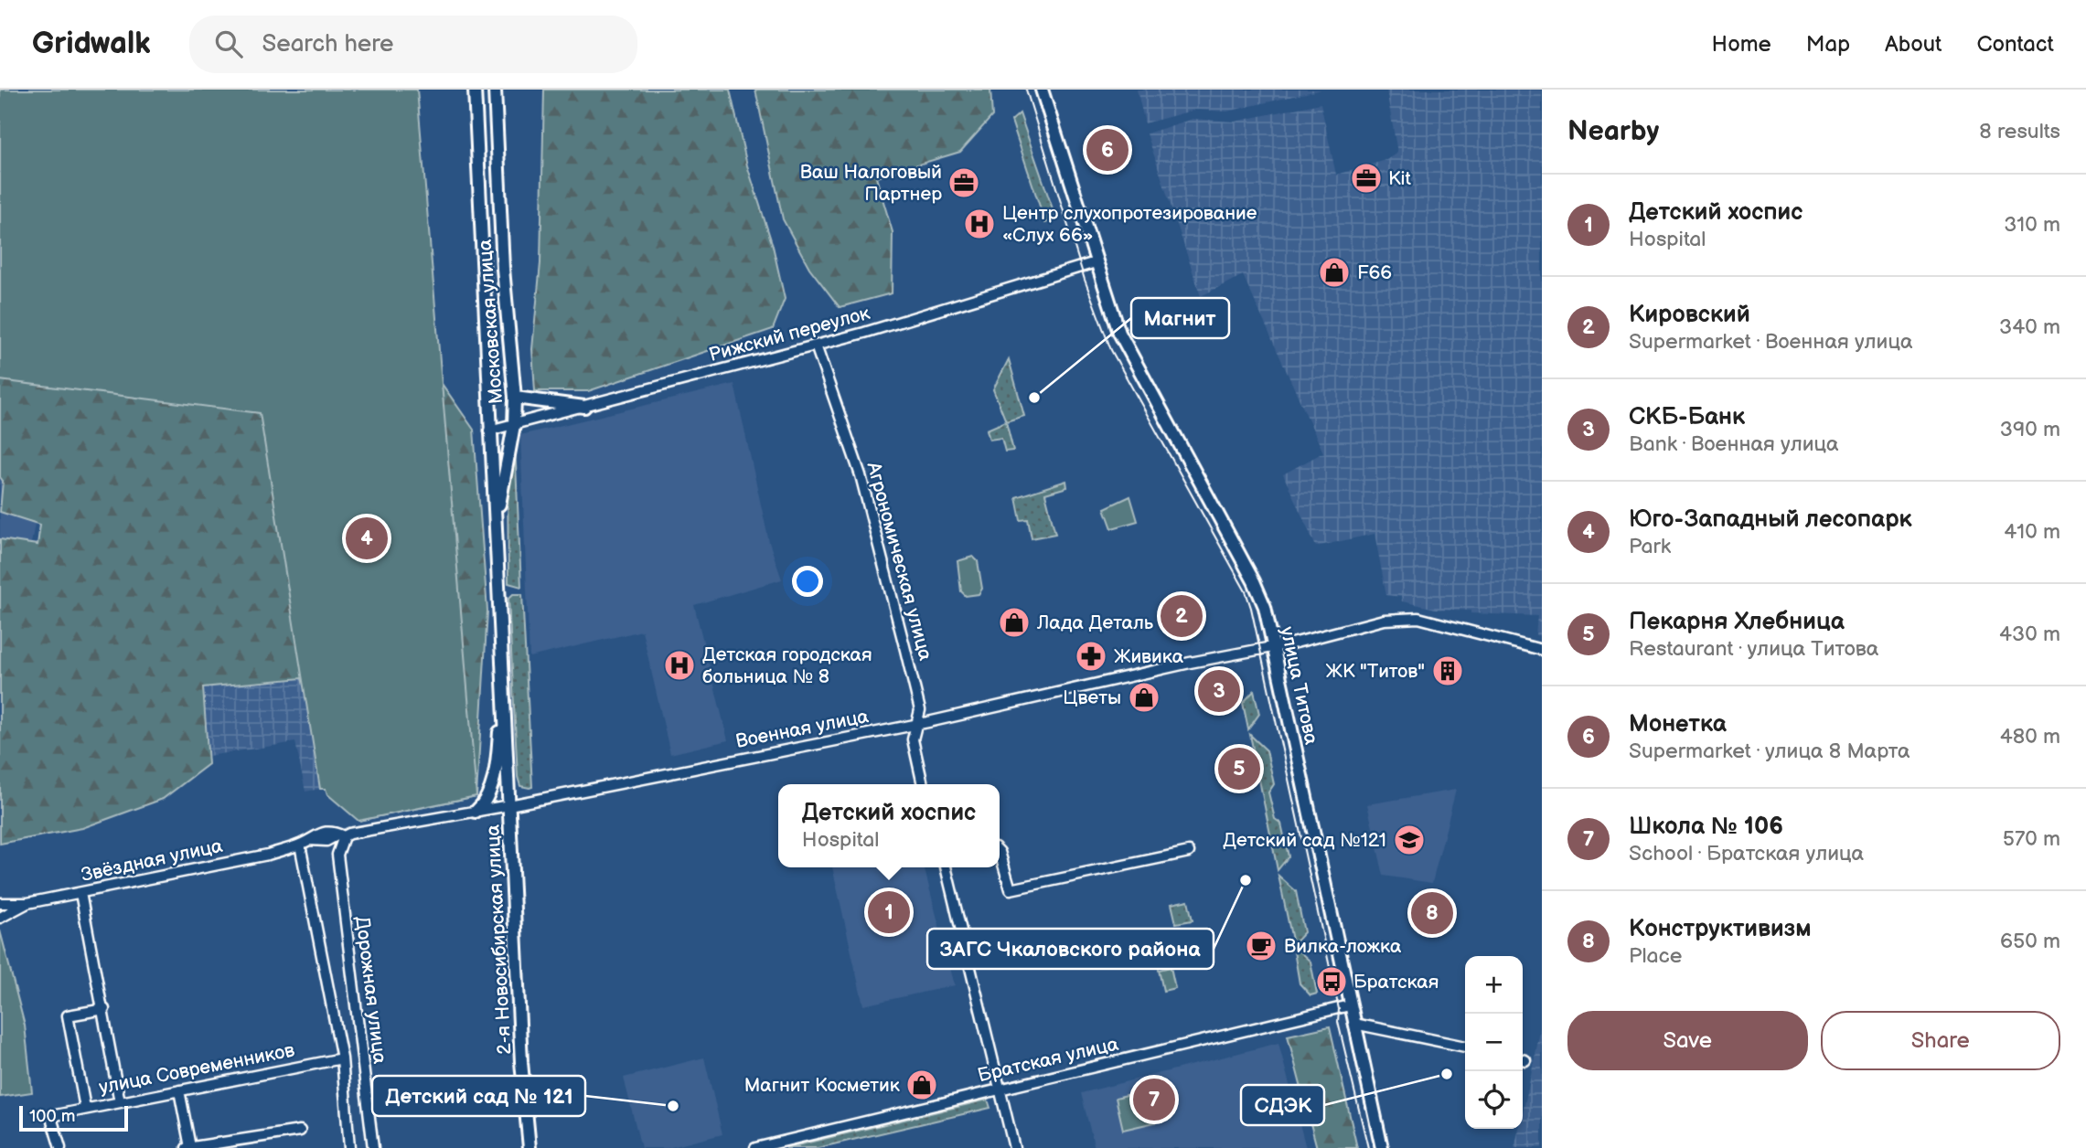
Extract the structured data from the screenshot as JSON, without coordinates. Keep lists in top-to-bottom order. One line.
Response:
{"streets":{"main road":["Московская улица","улица Титова","2-я Новосибирская улица"],"street":["Рижский переулок","Агрономическая улица","Военная улица","Звёздная улица","Дорожная улица","Братская улица","улица Современников"]},"crossings":[["Московская улица","Рижский переулок"],["Московская улица","Военная улица"],["Московская улица","2-я Новосибирская улица"],["Рижский переулок","Агрономическая улица"],["Рижский переулок","улица Титова"],["Агрономическая улица","Военная улица"],["улица Титова","Военная улица"],["улица Титова","Братская улица"],["Военная улица","Звёздная улица"],["Военная улица","2-я Новосибирская улица"],["Военная улица","Дорожная улица"]],"places":{"office":["Kit","Ваш Налоговый Партнер"],"hospital":["Центр слухопротезирование «Слух 66»","Детская городская больница № 8"],"shop":["F66","Лада Деталь","Цветы","Магнит Косметик"],"other":["Магнит","ЗАГС Чкаловского района","СДЭК","Детский сад № 121"],"pharmacy":["Живика"],"building":["ЖК \"Титов\""],"school or university":["Детский сад №121"],"cafe":["Вилка-ложка"],"bus stop":["Братская"]},"scale_bar":"100 m","page":{"header":"Gridwalk","search":"Search here","nav":["Home","Map","About","Contact"],"heading":["Nearby","8 results"],"pins":["6","4","2","3","5","1","8","7"],"list":[{"mark":"1","name":"Детский хоспис","note":"Hospital","value":"310 m"},{"mark":"2","name":"Кировский","note":"Supermarket · Военная улица","value":"340 m"},{"mark":"3","name":"СКБ-Банк","note":"Bank · Военная улица","value":"390 m"},{"mark":"4","name":"Юго-Западный лесопарк","note":"Park","value":"410 m"},{"mark":"5","name":"Пекарня Хлебница","note":"Restaurant · улица Титова","value":"430 m"},{"mark":"6","name":"Монетка","note":"Supermarket · улица 8 Марта","value":"480 m"},{"mark":"7","name":"Школа № 106","note":"School · Братская улица","value":"570 m"},{"mark":"8","name":"Конструктивизм","note":"Place","value":"650 m"}],"popup":["Детский хоспис","Hospital"],"map_buttons":["+","−"],"buttons":["Save","Share"],"scale":"100 m"}}
